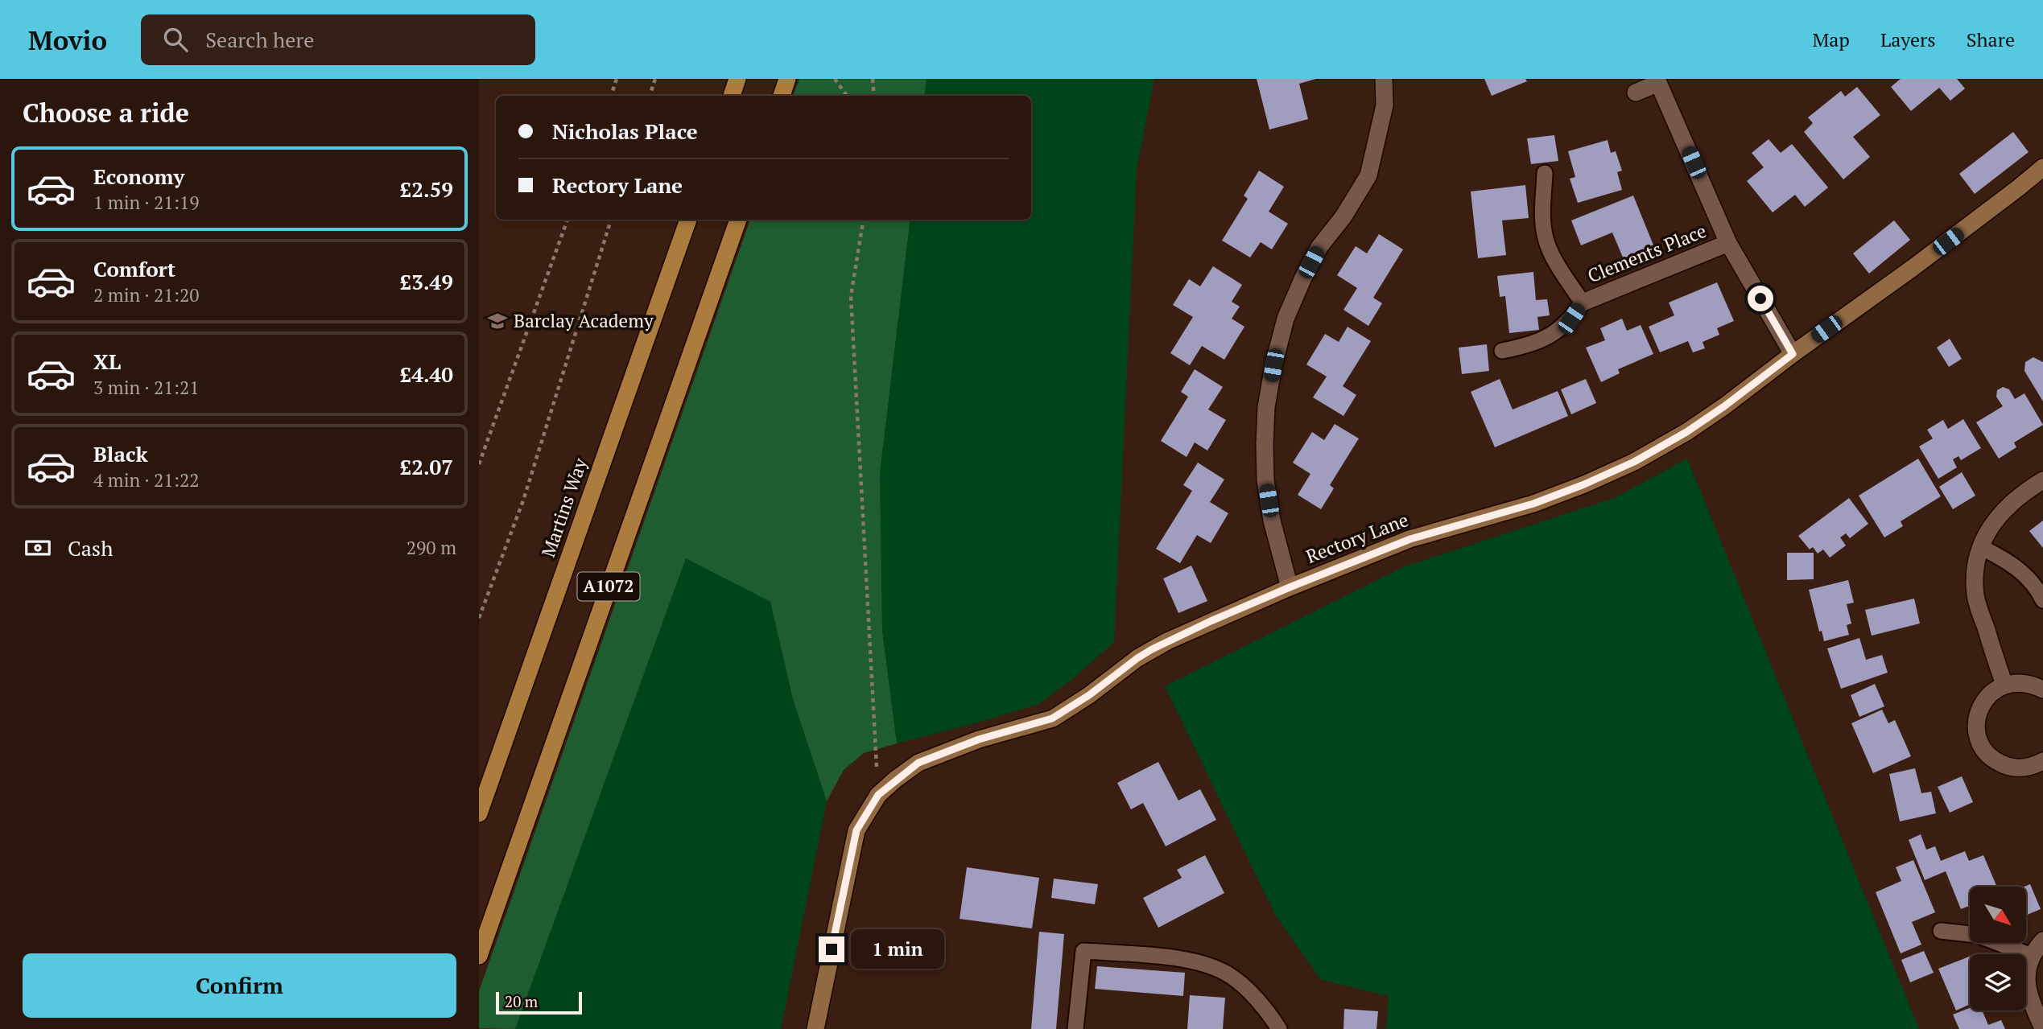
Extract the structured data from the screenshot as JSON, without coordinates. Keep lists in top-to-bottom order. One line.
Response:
{"streets":{"main road":["Martins Way","A1072"],"street":["Clements Place","Rectory Lane"]},"places":{"school or university":["Barclay Academy"]},"scale_bar":"20 m","north":"bottom right","page":{"header":"Movio","search":"Search here","nav":["Map","Layers","Share"],"heading":"Choose a ride","banner":["Nicholas Place","Rectory Lane"],"list":[{"name":"Economy","note":"1 min · 21:19","value":"£2.59"},{"name":"Comfort","note":"2 min · 21:20","value":"£3.49"},{"name":"XL","note":"3 min · 21:21","value":"£4.40"},{"name":"Black","note":"4 min · 21:22","value":"£2.07"}],"pay":["Cash","290 m"],"bubble":"1 min","buttons":"Confirm","scale":"20 m"}}
